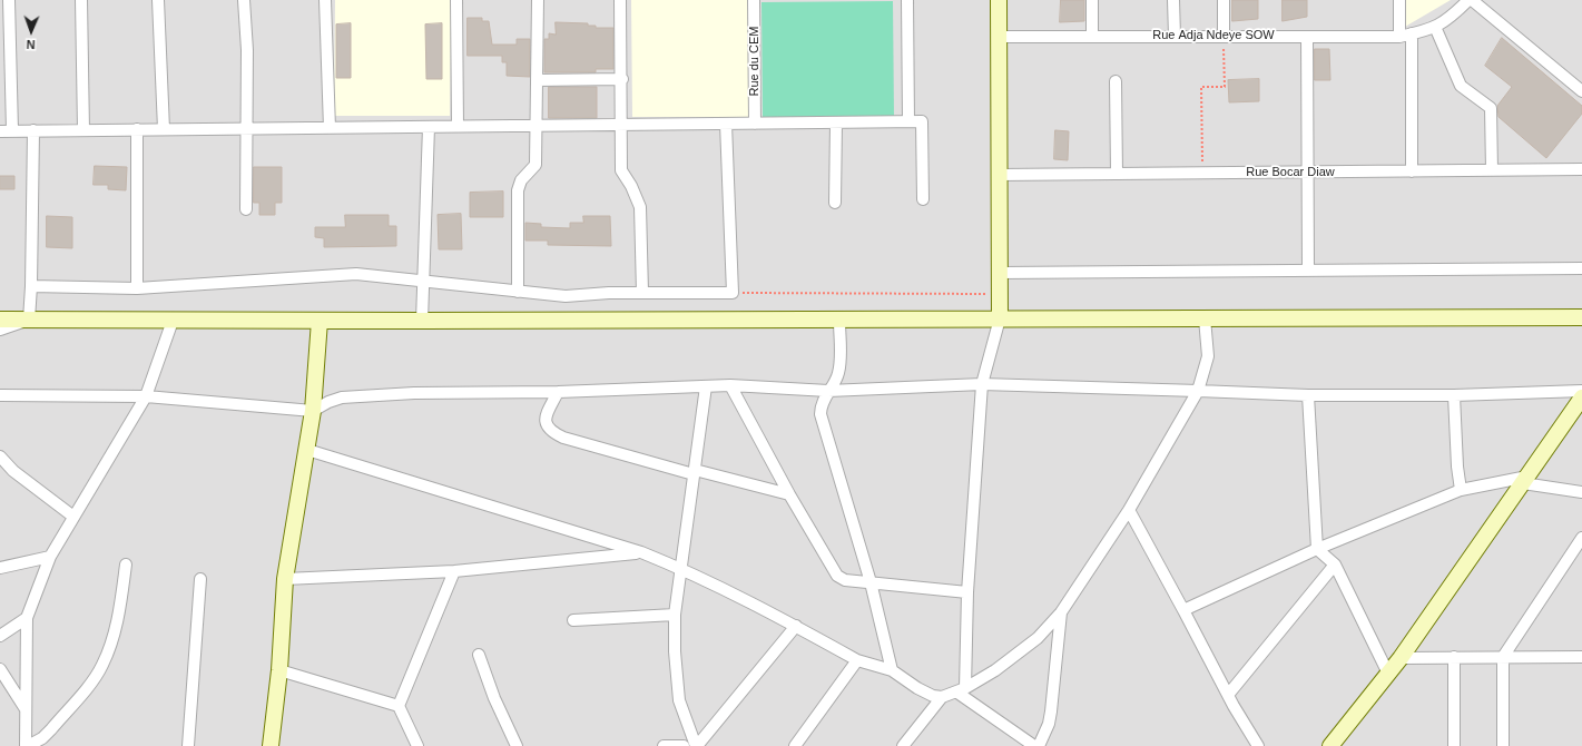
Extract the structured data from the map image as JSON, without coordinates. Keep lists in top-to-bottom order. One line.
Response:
{"streets":{"street":["Rue Adja Ndeye SOW","Rue du CEM","Rue Bocar Diaw"]},"north":"bottom"}
